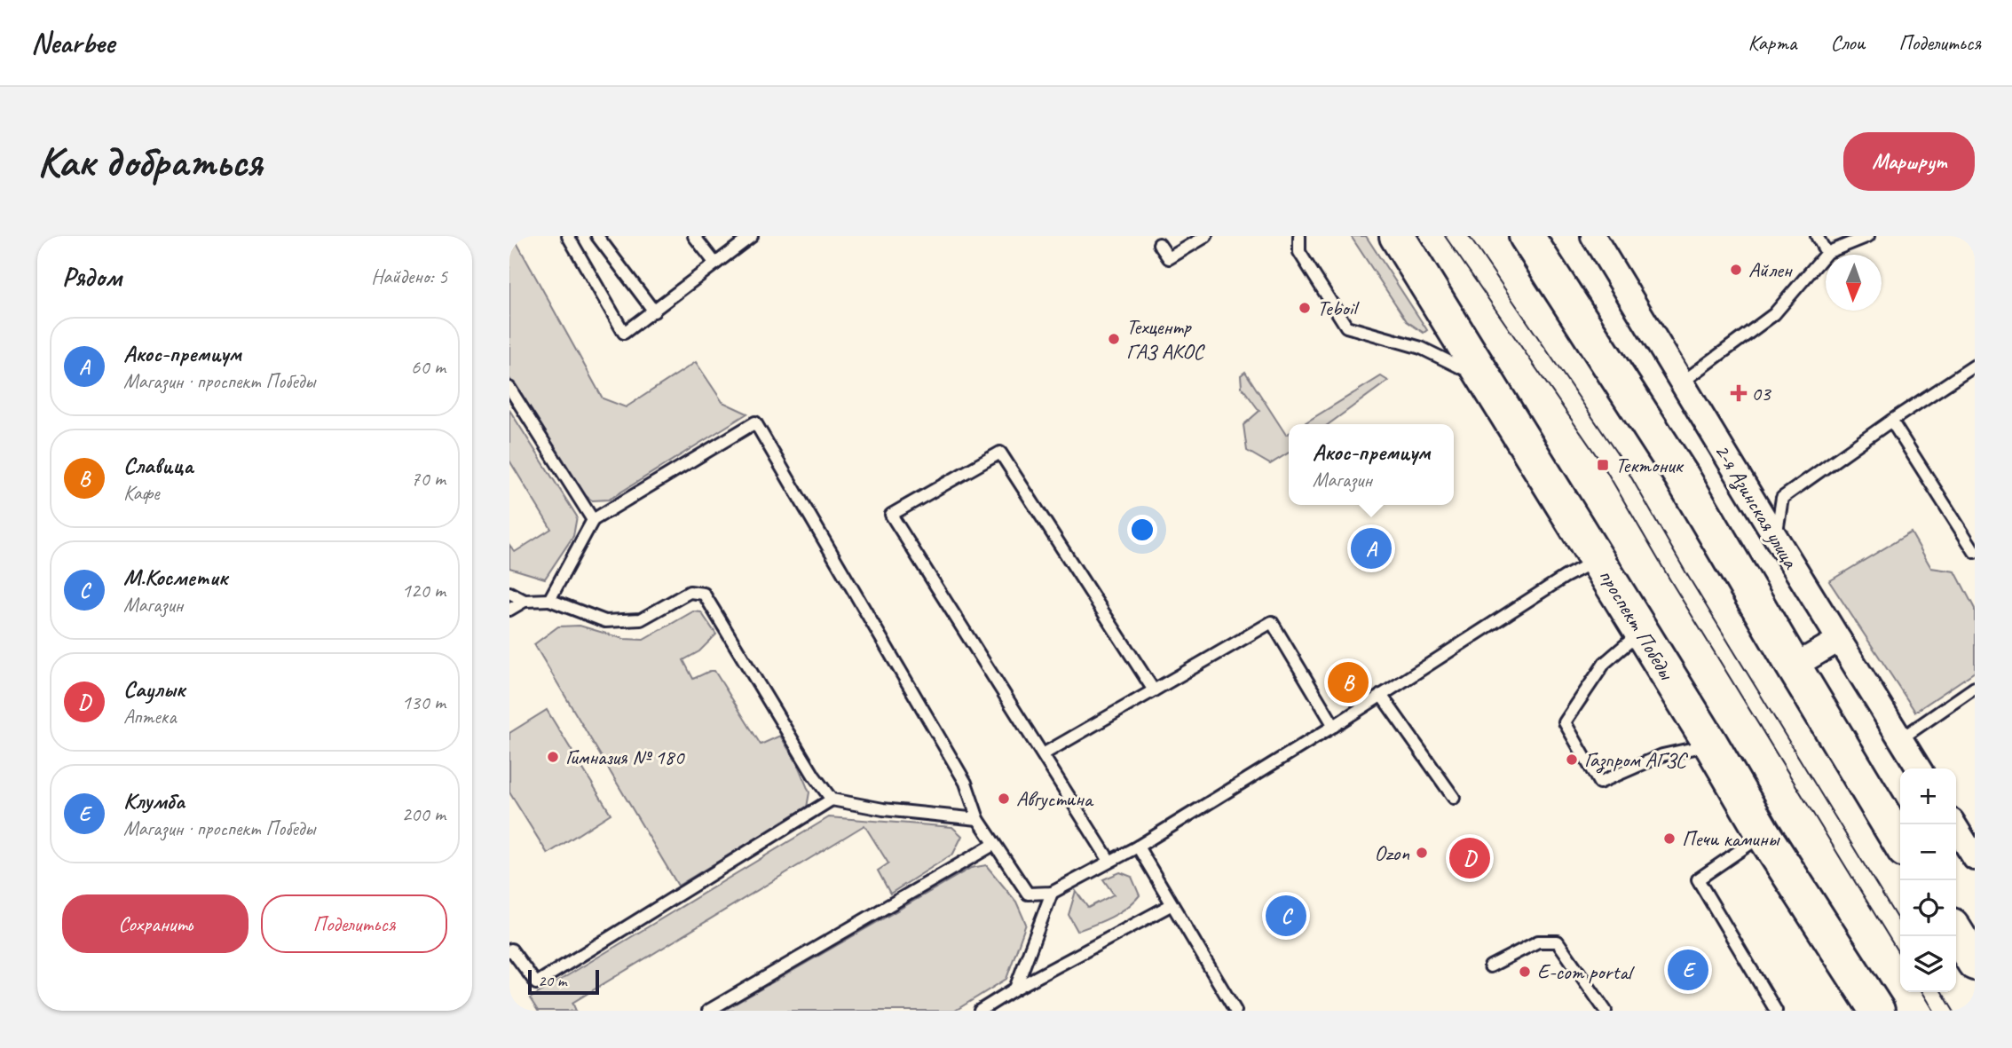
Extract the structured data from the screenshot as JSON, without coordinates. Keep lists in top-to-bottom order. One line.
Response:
{"streets":{"main road":["проспект Победы"],"street":["2-я Азинская улица"]},"places":{"other":["Айлен","Teboil","Техцентр ГАЗ АКОС","Гимназия № 180","Газпром АГЗС","Августина","Печи камины","Ozon","E-com portal"],"health":["03"],"transit":["Тектоник"]},"scale_bar":"20 m","north":"bottom","page":{"header":"Nearbee","nav":["Карта","Слои","Поделиться"],"buttons":["Маршрут",["Сохранить","Поделиться"]],"title":"Как добраться","heading":["Рядом","Найдено: 5"],"list":[{"mark":"A","name":"Акос-премиум","note":"Магазин · проспект Победы","value":"60 m"},{"mark":"B","name":"Славица","note":"Кафе","value":"70 m"},{"mark":"C","name":"М.Косметик","note":"Магазин","value":"120 m"},{"mark":"D","name":"Саулык","note":"Аптека","value":"130 m"},{"mark":"E","name":"Клумба","note":"Магазин · проспект Победы","value":"200 m"}],"popup":["Акос-премиум","Магазин"],"pins":["A","B","D","C","E"],"map_buttons":["+","−"],"scale":"20 m"}}
